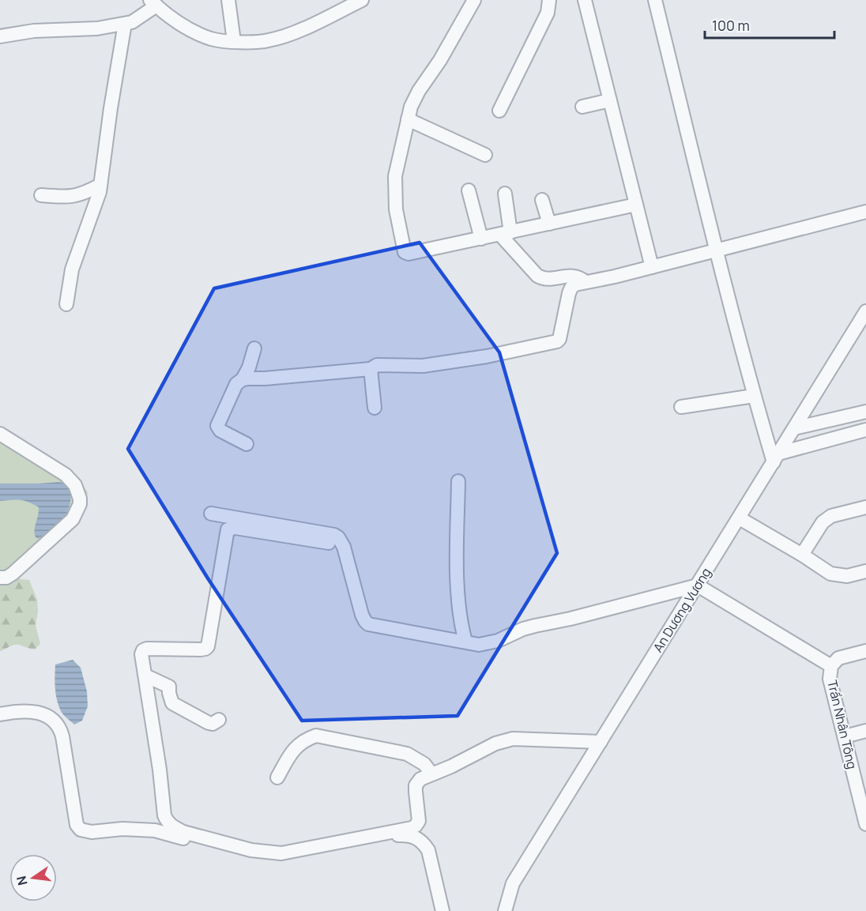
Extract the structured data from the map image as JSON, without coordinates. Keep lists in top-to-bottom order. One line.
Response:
{"streets":{"street":["An Dương Vương","Trần Nhân Tông"]},"crossings":[["An Dương Vương","Trần Nhân Tông"]],"scale_bar":"100 m","north":"left"}
